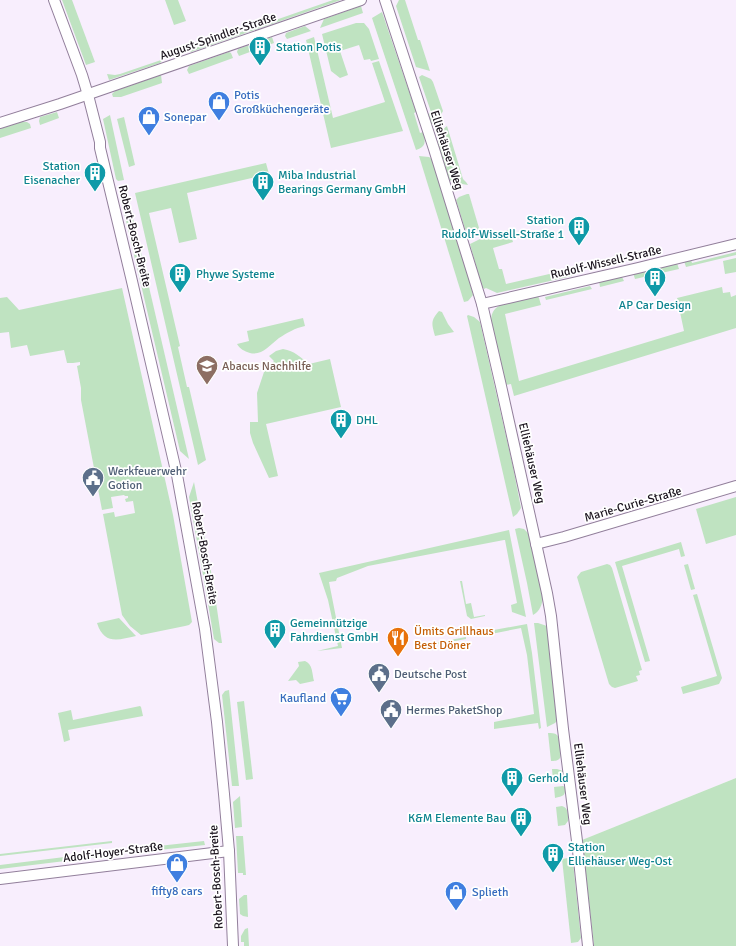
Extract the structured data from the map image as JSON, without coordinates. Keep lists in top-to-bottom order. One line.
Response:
{"streets":{"street":["August-Spindler-Straße","Elliehäuser Weg","Robert-Bosch-Breite","Rudolf-Wissell-Straße","Marie-Curie-Straße","Adolf-Hoyer-Straße"]},"crossings":[["August-Spindler-Straße","Robert-Bosch-Breite"],["Elliehäuser Weg","Rudolf-Wissell-Straße"],["Elliehäuser Weg","Marie-Curie-Straße"],["Robert-Bosch-Breite","Adolf-Hoyer-Straße"]],"places":{"building":["Station Potis","Station Eisenacher","Miba Industrial Bearings Germany GmbH","Station Rudolf-Wissell-Straße 1","Phywe Systeme","AP Car Design","DHL","Gemeinnützige Fahrdienst GmbH","Gerhold","K&M Elemente Bau","Station Elliehäuser Weg-Ost"],"shop":["Potis Großküchengeräte","Sonepar","fifty8 cars","Splieth"],"school or university":["Abacus Nachhilfe"],"public building":["Werkfeuerwehr Gotion","Deutsche Post","Hermes PaketShop"],"restaurant":["Ümits Grillhaus Best Döner"],"supermarket":["Kaufland"]}}
